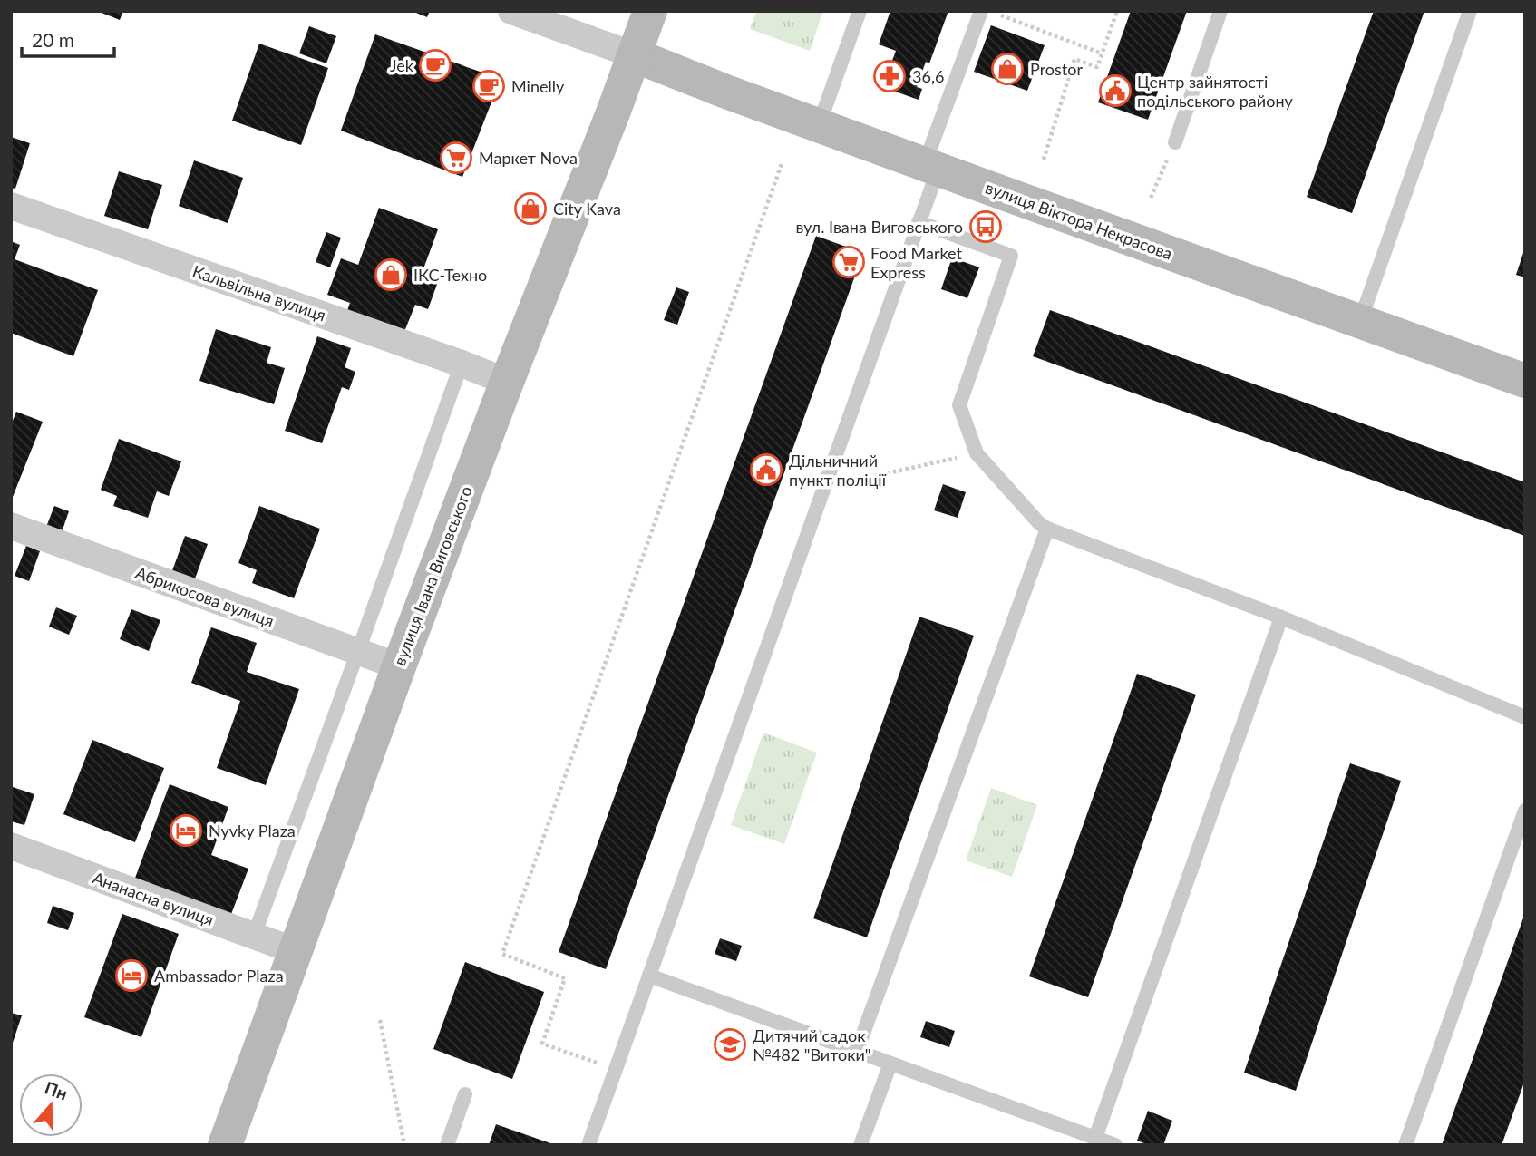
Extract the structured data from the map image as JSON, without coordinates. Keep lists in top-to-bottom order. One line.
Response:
{"streets":{"main road":["вулиця Віктора Некрасова","вулиця Івана Виговського"],"street":["Кальвільна вулиця","Абрикосова вулиця","Ананасна вулиця"]},"crossings":[["вулиця Віктора Некрасова","вулиця Івана Виговського"],["Кальвільна вулиця","вулиця Івана Виговського"],["вулиця Івана Виговського","Абрикосова вулиця"],["вулиця Івана Виговського","Ананасна вулиця"]],"places":{"cafe":["Jek","Minelly"],"shop":["Prostor","City Kava","ІКС-Техно"],"pharmacy":["36,6"],"public building":["Центр зайнятості подільського району","Дільничний пункт поліції"],"supermarket":["Маркет Nova","Food Market Express"],"bus stop":["вул. Івана Виговського"],"hotel":["Nyvky Plaza","Ambassador Plaza"],"school or university":["Дитячий садок №482 \"Витоки\""]},"scale_bar":"20 m","north":"top"}
